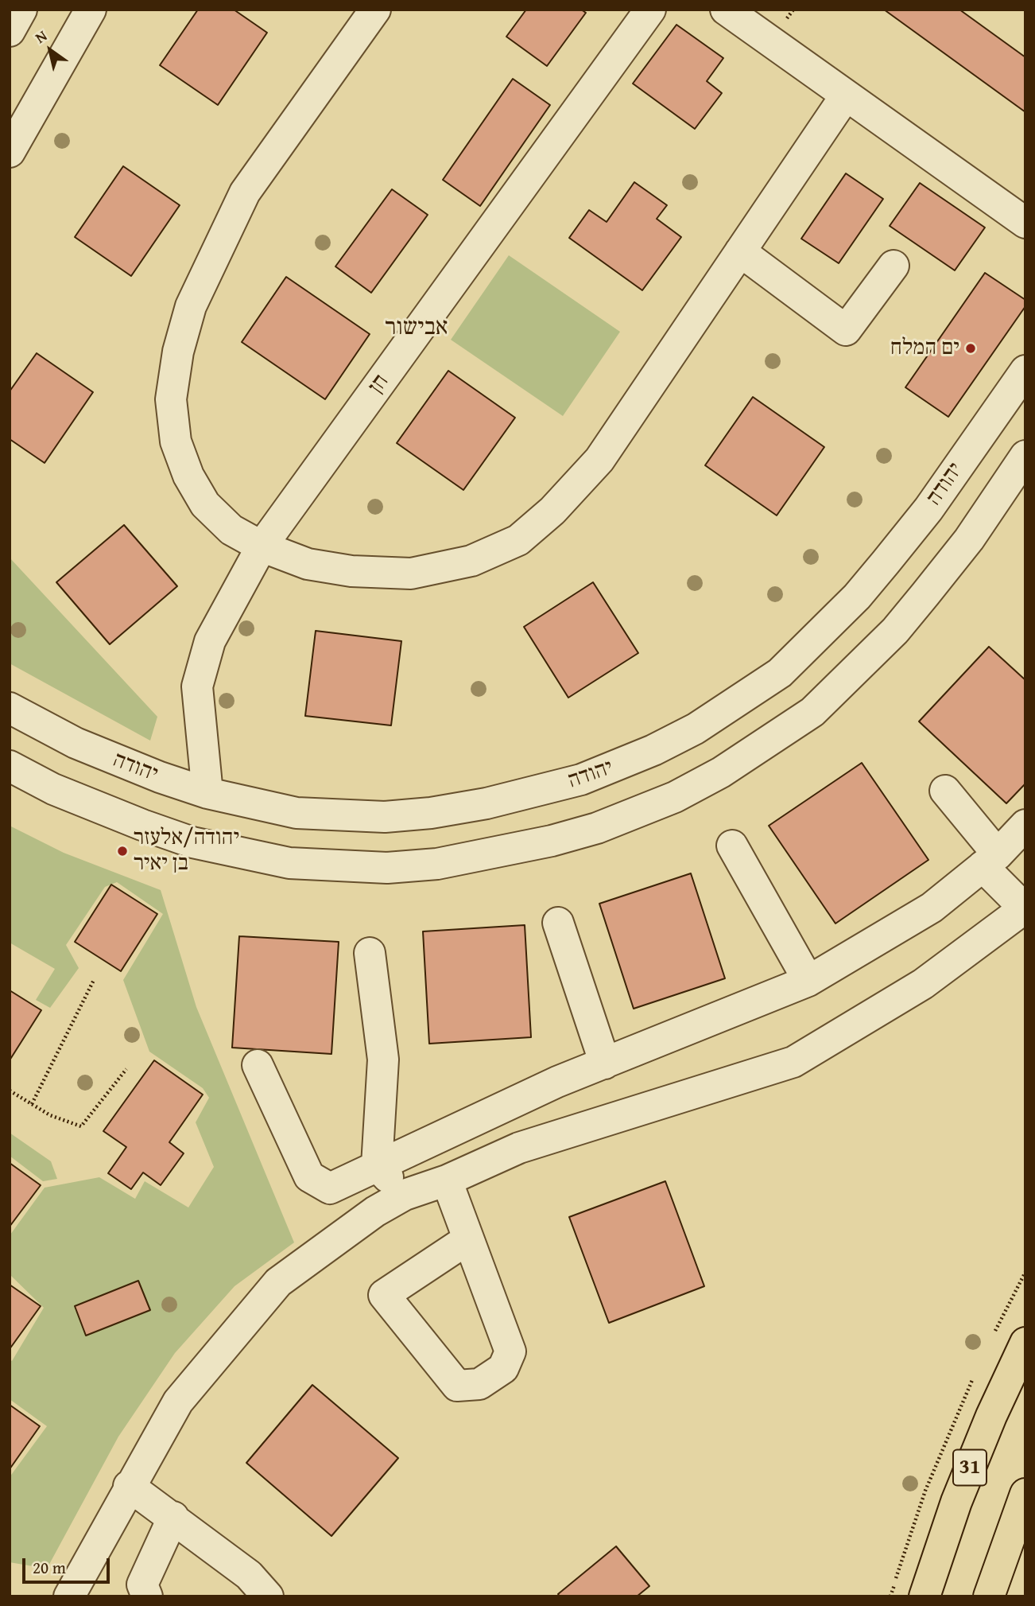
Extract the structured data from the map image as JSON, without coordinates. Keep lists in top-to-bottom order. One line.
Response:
{"streets":{"highway":["31"],"street":["חן","יהודה"]},"crossings":[["חן","יהודה"]],"districts":["אבישור"],"places":["ים המלח","יהודה/אלעזר בן יאיר"],"scale_bar":"20 m","north":"top left"}
